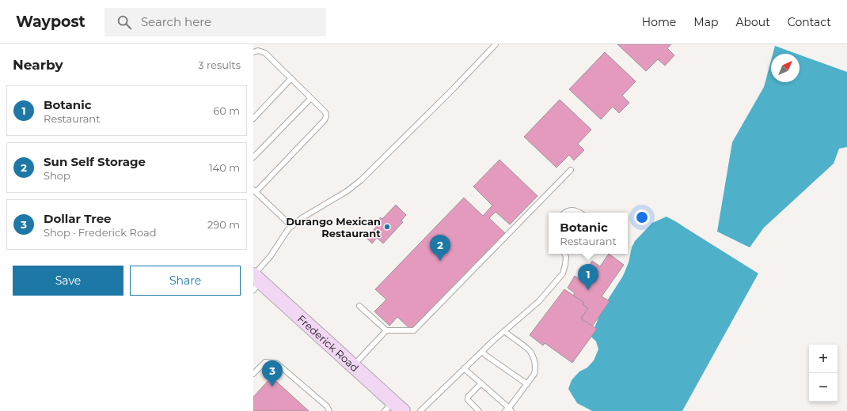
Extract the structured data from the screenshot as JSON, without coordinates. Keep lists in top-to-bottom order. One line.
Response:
{"streets":{"main road":["Frederick Road"]},"places":["Durango Mexican Restaurant"],"north":"top right","page":{"header":"Waypost","search":"Search here","nav":["Home","Map","About","Contact"],"heading":["Nearby","3 results"],"list":[{"mark":"1","name":"Botanic","note":"Restaurant","value":"60 m"},{"mark":"2","name":"Sun Self Storage","note":"Shop","value":"140 m"},{"mark":"3","name":"Dollar Tree","note":"Shop · Frederick Road","value":"290 m"}],"popup":["Botanic","Restaurant"],"pins":["2","1","3"],"buttons":["Save","Share"],"map_buttons":["+","−"]}}
